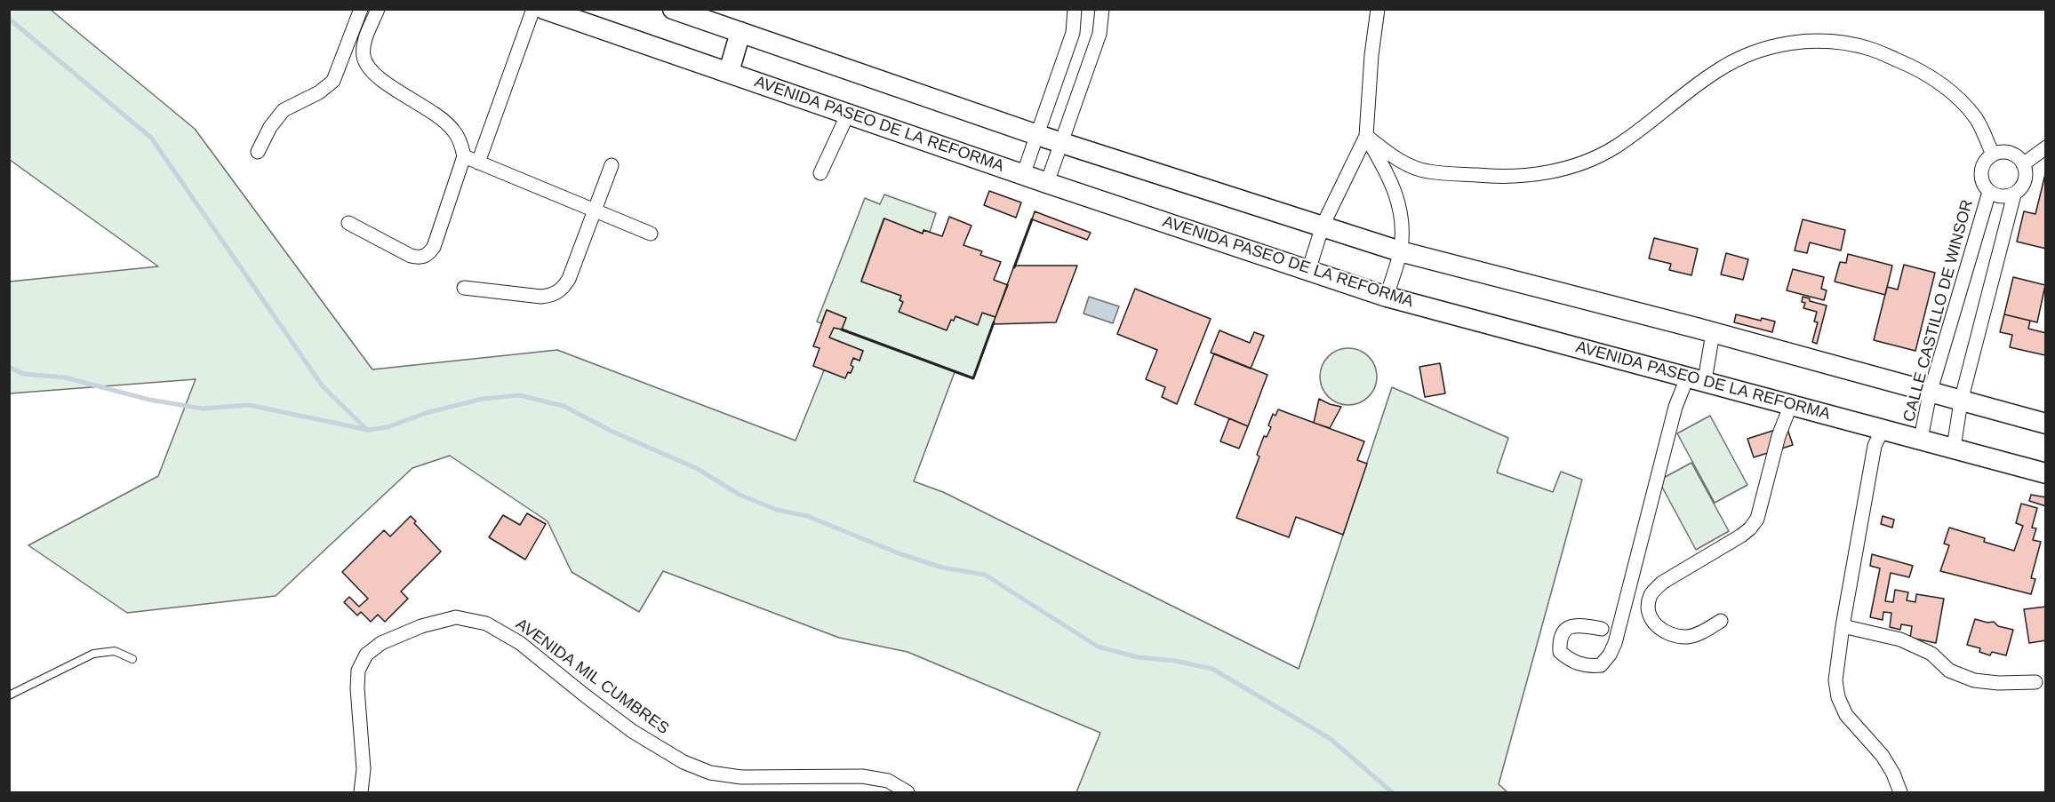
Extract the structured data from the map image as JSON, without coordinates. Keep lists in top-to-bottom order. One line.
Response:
{"streets":{"main road":["AVENIDA PASEO DE LA REFORMA"],"street":["CALLE CASTILLO DE WINSOR","AVENIDA MIL CUMBRES"]},"crossings":[["AVENIDA PASEO DE LA REFORMA","CALLE CASTILLO DE WINSOR"]]}
